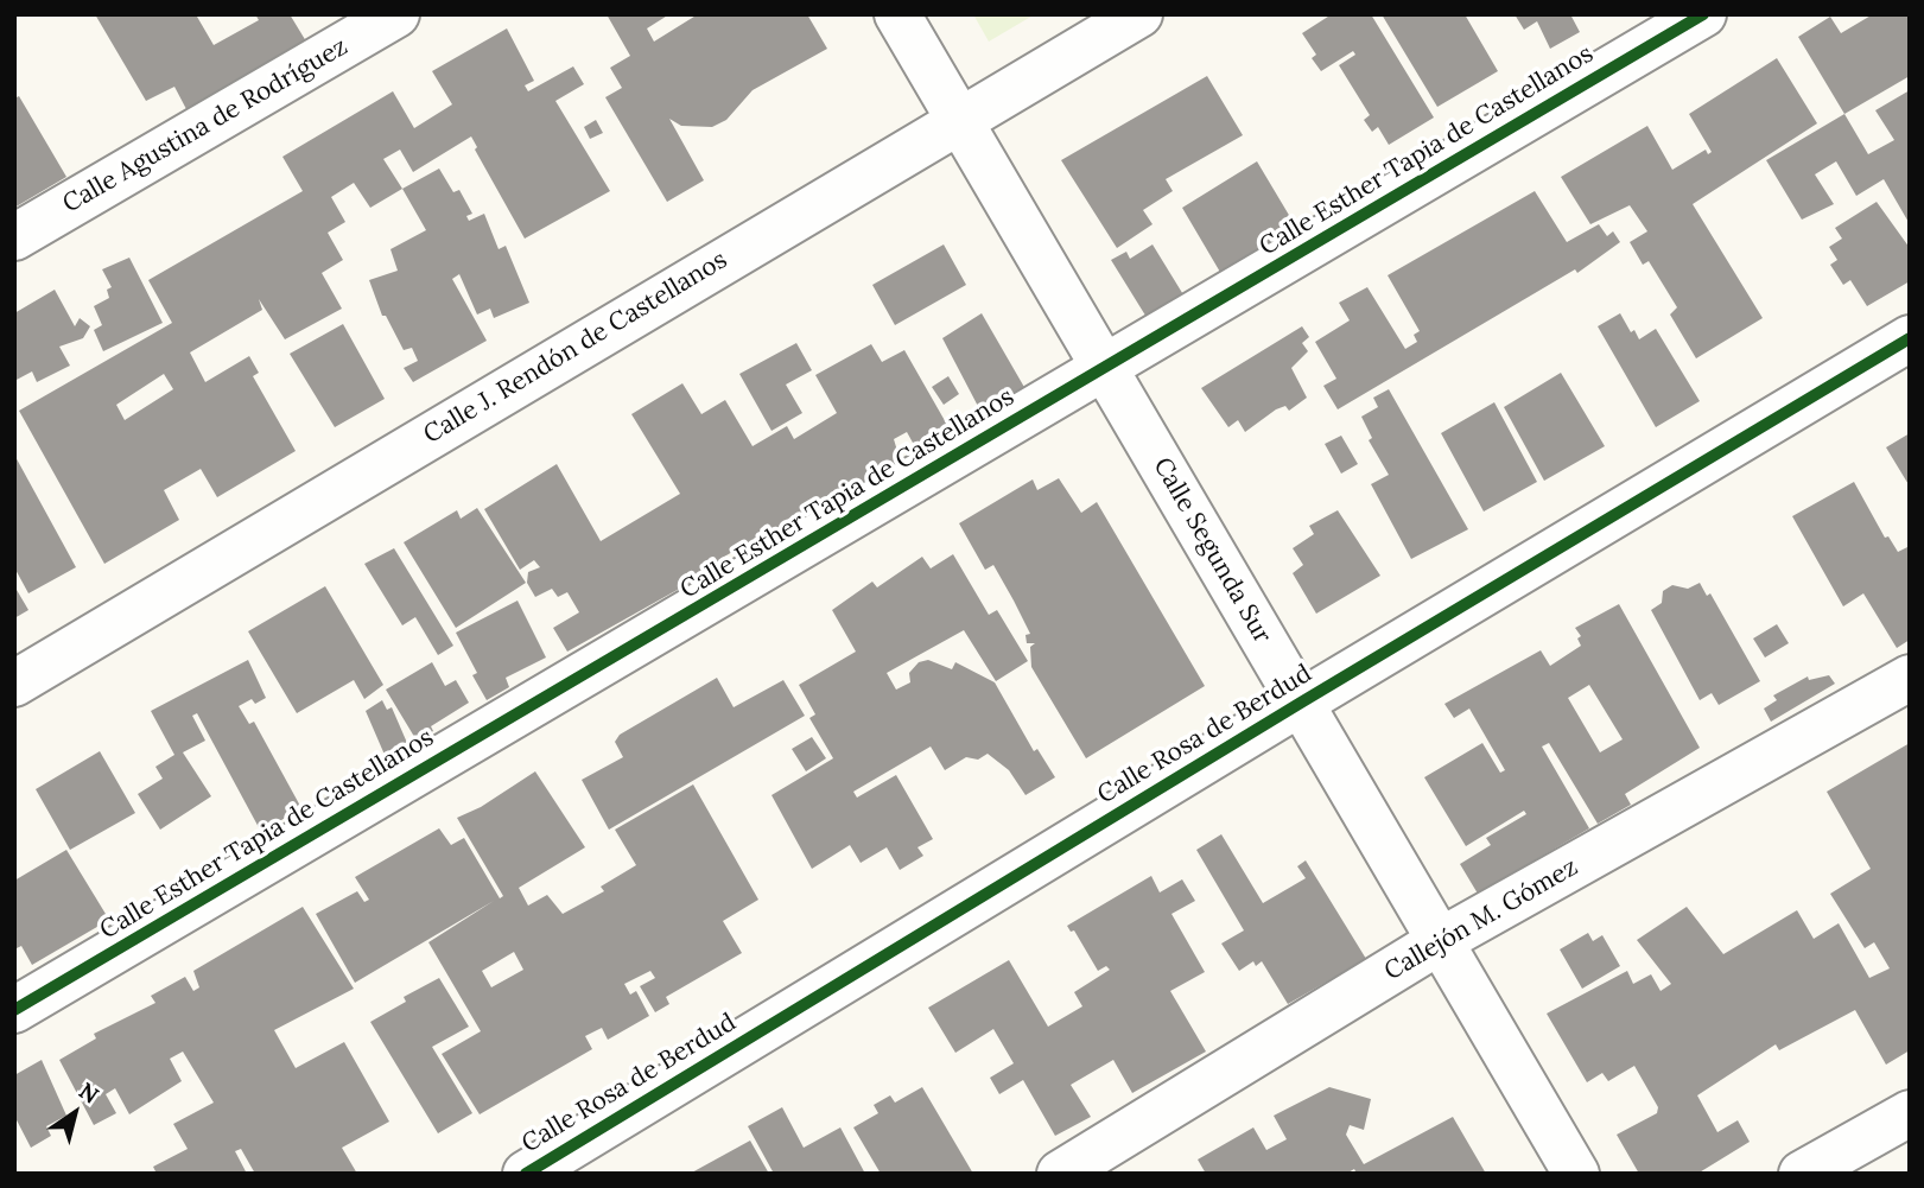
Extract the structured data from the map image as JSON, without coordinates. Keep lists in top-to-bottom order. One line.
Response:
{"streets":{"street":["Calle Agustina de Rodríguez","Calle Esther Tapia de Castellanos","Calle J. Rendón de Castellanos","Calle Segunda Sur","Calle Rosa de Berdud","Callejón M. Gómez"]},"crossings":[["Calle Esther Tapia de Castellanos","Calle Segunda Sur"],["Calle J. Rendón de Castellanos","Calle Segunda Sur"],["Calle Segunda Sur","Calle Rosa de Berdud"],["Calle Segunda Sur","Callejón M. Gómez"]],"north":"top right"}
